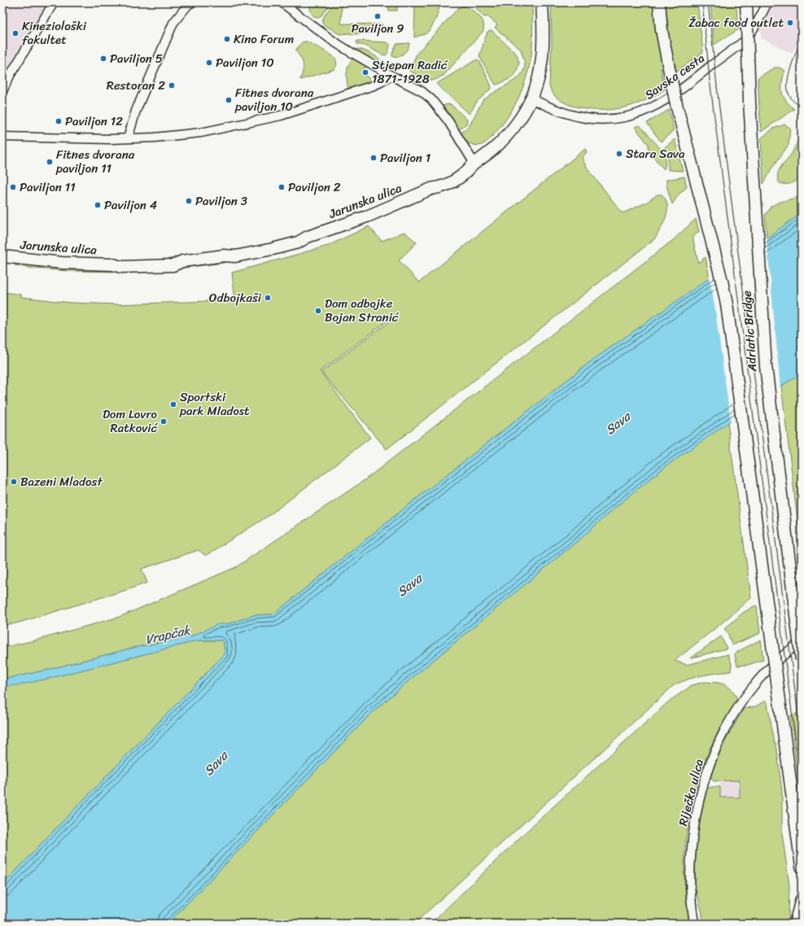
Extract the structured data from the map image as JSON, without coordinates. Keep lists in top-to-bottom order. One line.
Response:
{"streets":{"main road":["Jarunska ulica","Adriatic Bridge"],"street":["Savska cesta","Riječka ulica"]},"crossings":[["Savska cesta","Jarunska ulica"]],"water":["Sava","Vrapčak"],"places":["Paviljon 9","Žabac food outlet","Kineziološki fakultet","Kino Forum","Paviljon 5","Paviljon 10","Stjepan Radić 1871-1928","Restoran 2","Fitnes dvorana paviljon 10","Paviljon 12","Stara Sava","Paviljon 1","Fitnes dvorana paviljon 11","Paviljon 11","Paviljon 2","Paviljon 3","Paviljon 4","Odbojkaši","Dom odbojke Bojan Stranić","Sportski park Mladost","Dom Lovro Ratković","Bazeni Mladost"]}
